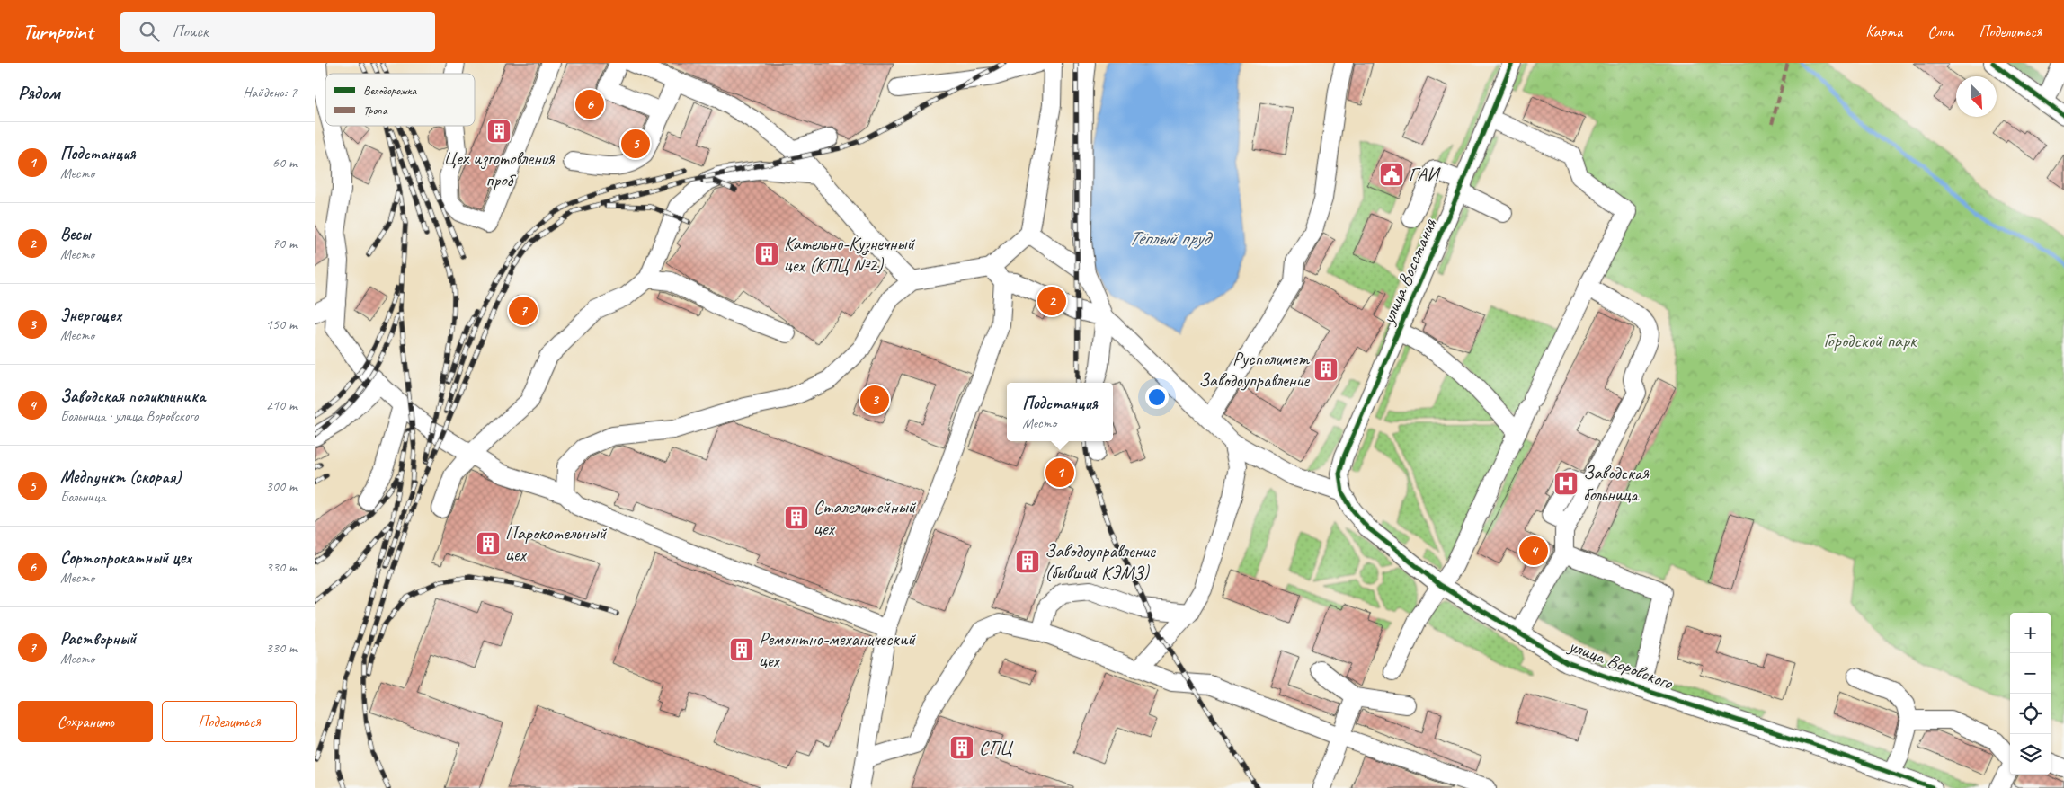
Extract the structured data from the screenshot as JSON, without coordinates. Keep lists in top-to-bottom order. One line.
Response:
{"streets":{"street":["улица Восстания","улица Воровского"]},"crossings":[["улица Восстания","улица Воровского"]],"water":["Тёплый пруд"],"parks":["Городской парк"],"places":{"building":["Цех изготовления проб","Кательно-Кузнечный цех (КПЦ №2)","Русполимет Заводоуправление","Сталелитейный цех","Парокотельный цех","Заводоуправление (бывший КЭМЗ)","Ремонтно-механический цех","СПЦ"],"public building":["ГАИ"],"hospital":["Заводская больница"]},"legend":["Велодорожка","Тропа"],"north":"bottom right","page":{"header":"Turnpoint","search":"Поиск","nav":["Карта","Слои","Поделиться"],"heading":["Рядом","Найдено: 7"],"pins":["6","5","2","7","3","1","4"],"list":[{"mark":"1","name":"Подстанция","note":"Место","value":"60 m"},{"mark":"2","name":"Весы","note":"Место","value":"70 m"},{"mark":"3","name":"Энергоцех","note":"Место","value":"150 m"},{"mark":"4","name":"Заводская поликлиника","note":"Больница · улица Воровского","value":"210 m"},{"mark":"5","name":"Медпункт (скорая)","note":"Больница","value":"300 m"},{"mark":"6","name":"Сортопрокатный цех","note":"Место","value":"330 m"},{"mark":"7","name":"Растворный","note":"Место","value":"330 m"}],"popup":["Подстанция","Место"],"map_buttons":["+","−"],"buttons":["Сохранить","Поделиться"]}}
